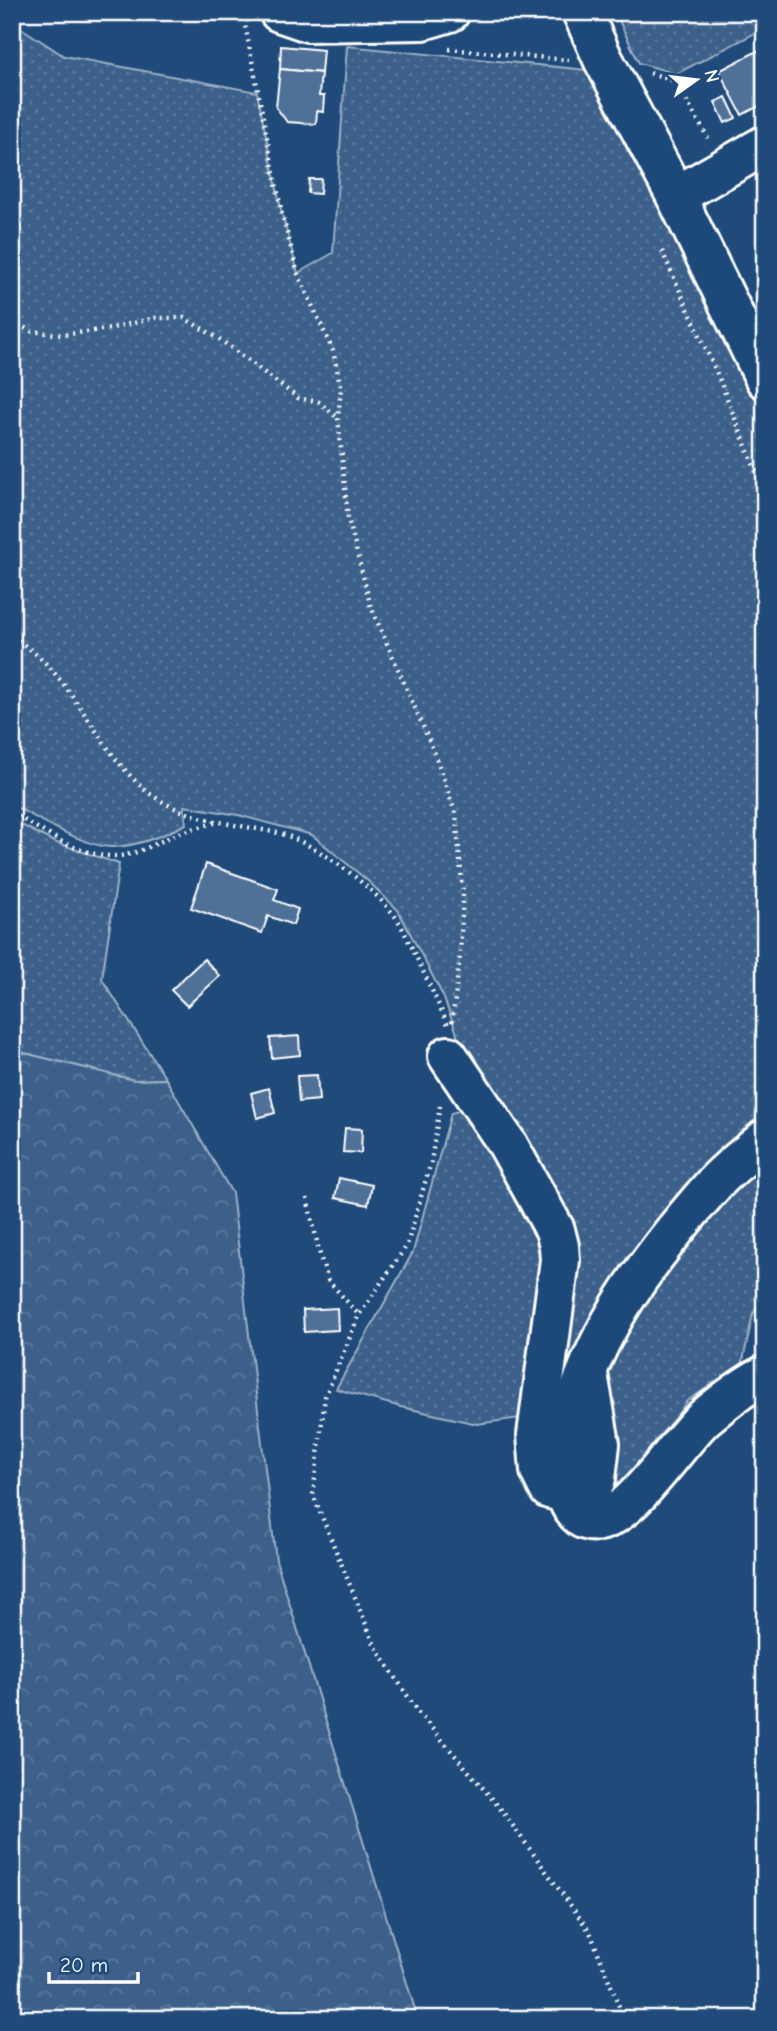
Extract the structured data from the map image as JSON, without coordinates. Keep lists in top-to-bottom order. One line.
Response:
{"scale_bar":"20 m","north":"right"}
